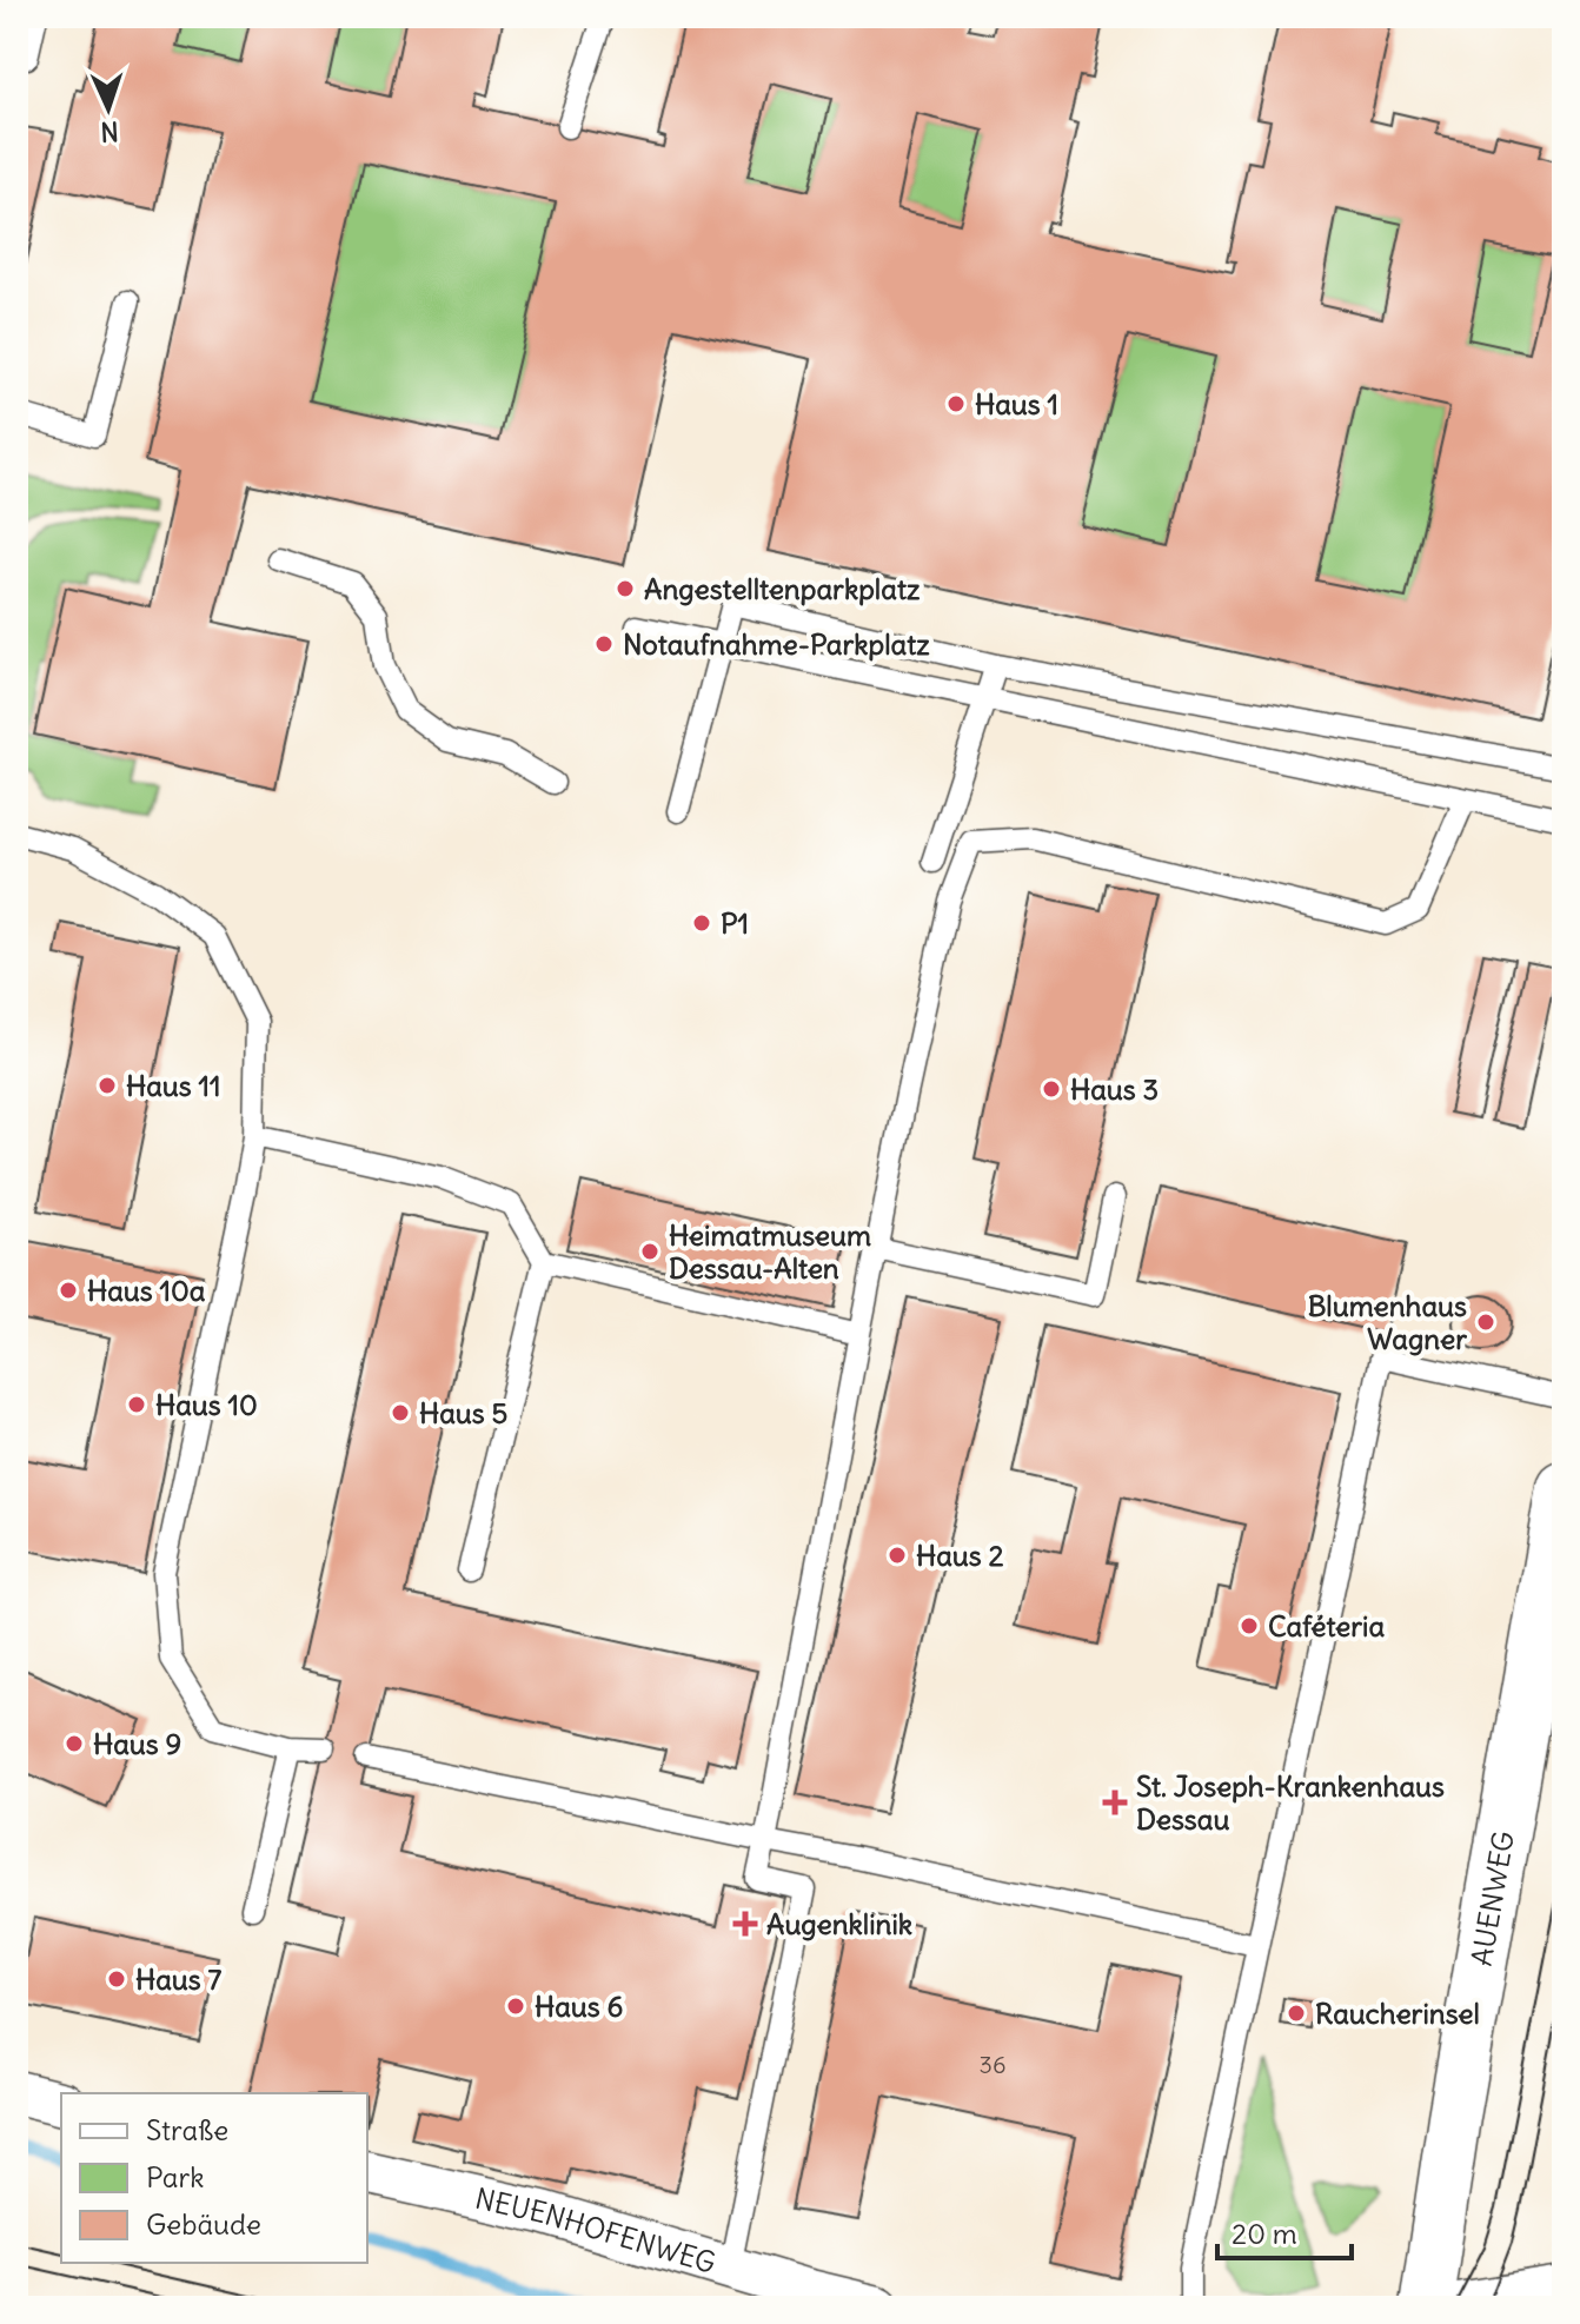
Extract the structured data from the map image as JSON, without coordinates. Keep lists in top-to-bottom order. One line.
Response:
{"streets":{"main road":["AUENWEG"],"street":["NEUENHOFENWEG"]},"places":{"other":["Haus 1","Angestelltenparkplatz","Notaufnahme-Parkplatz","P1","Haus 11","Haus 3","Heimatmuseum Dessau-Alten","Haus 10a","Blumenhaus Wagner","Haus 10","Haus 5","Haus 2","Caféteria","Haus 9","Haus 7","Haus 6","Raucherinsel"],"health":["St. Joseph-Krankenhaus Dessau","Augenklinik"]},"house_numbers":["36"],"legend":["Straße","Park","Gebäude"],"scale_bar":"20 m","north":"bottom"}
